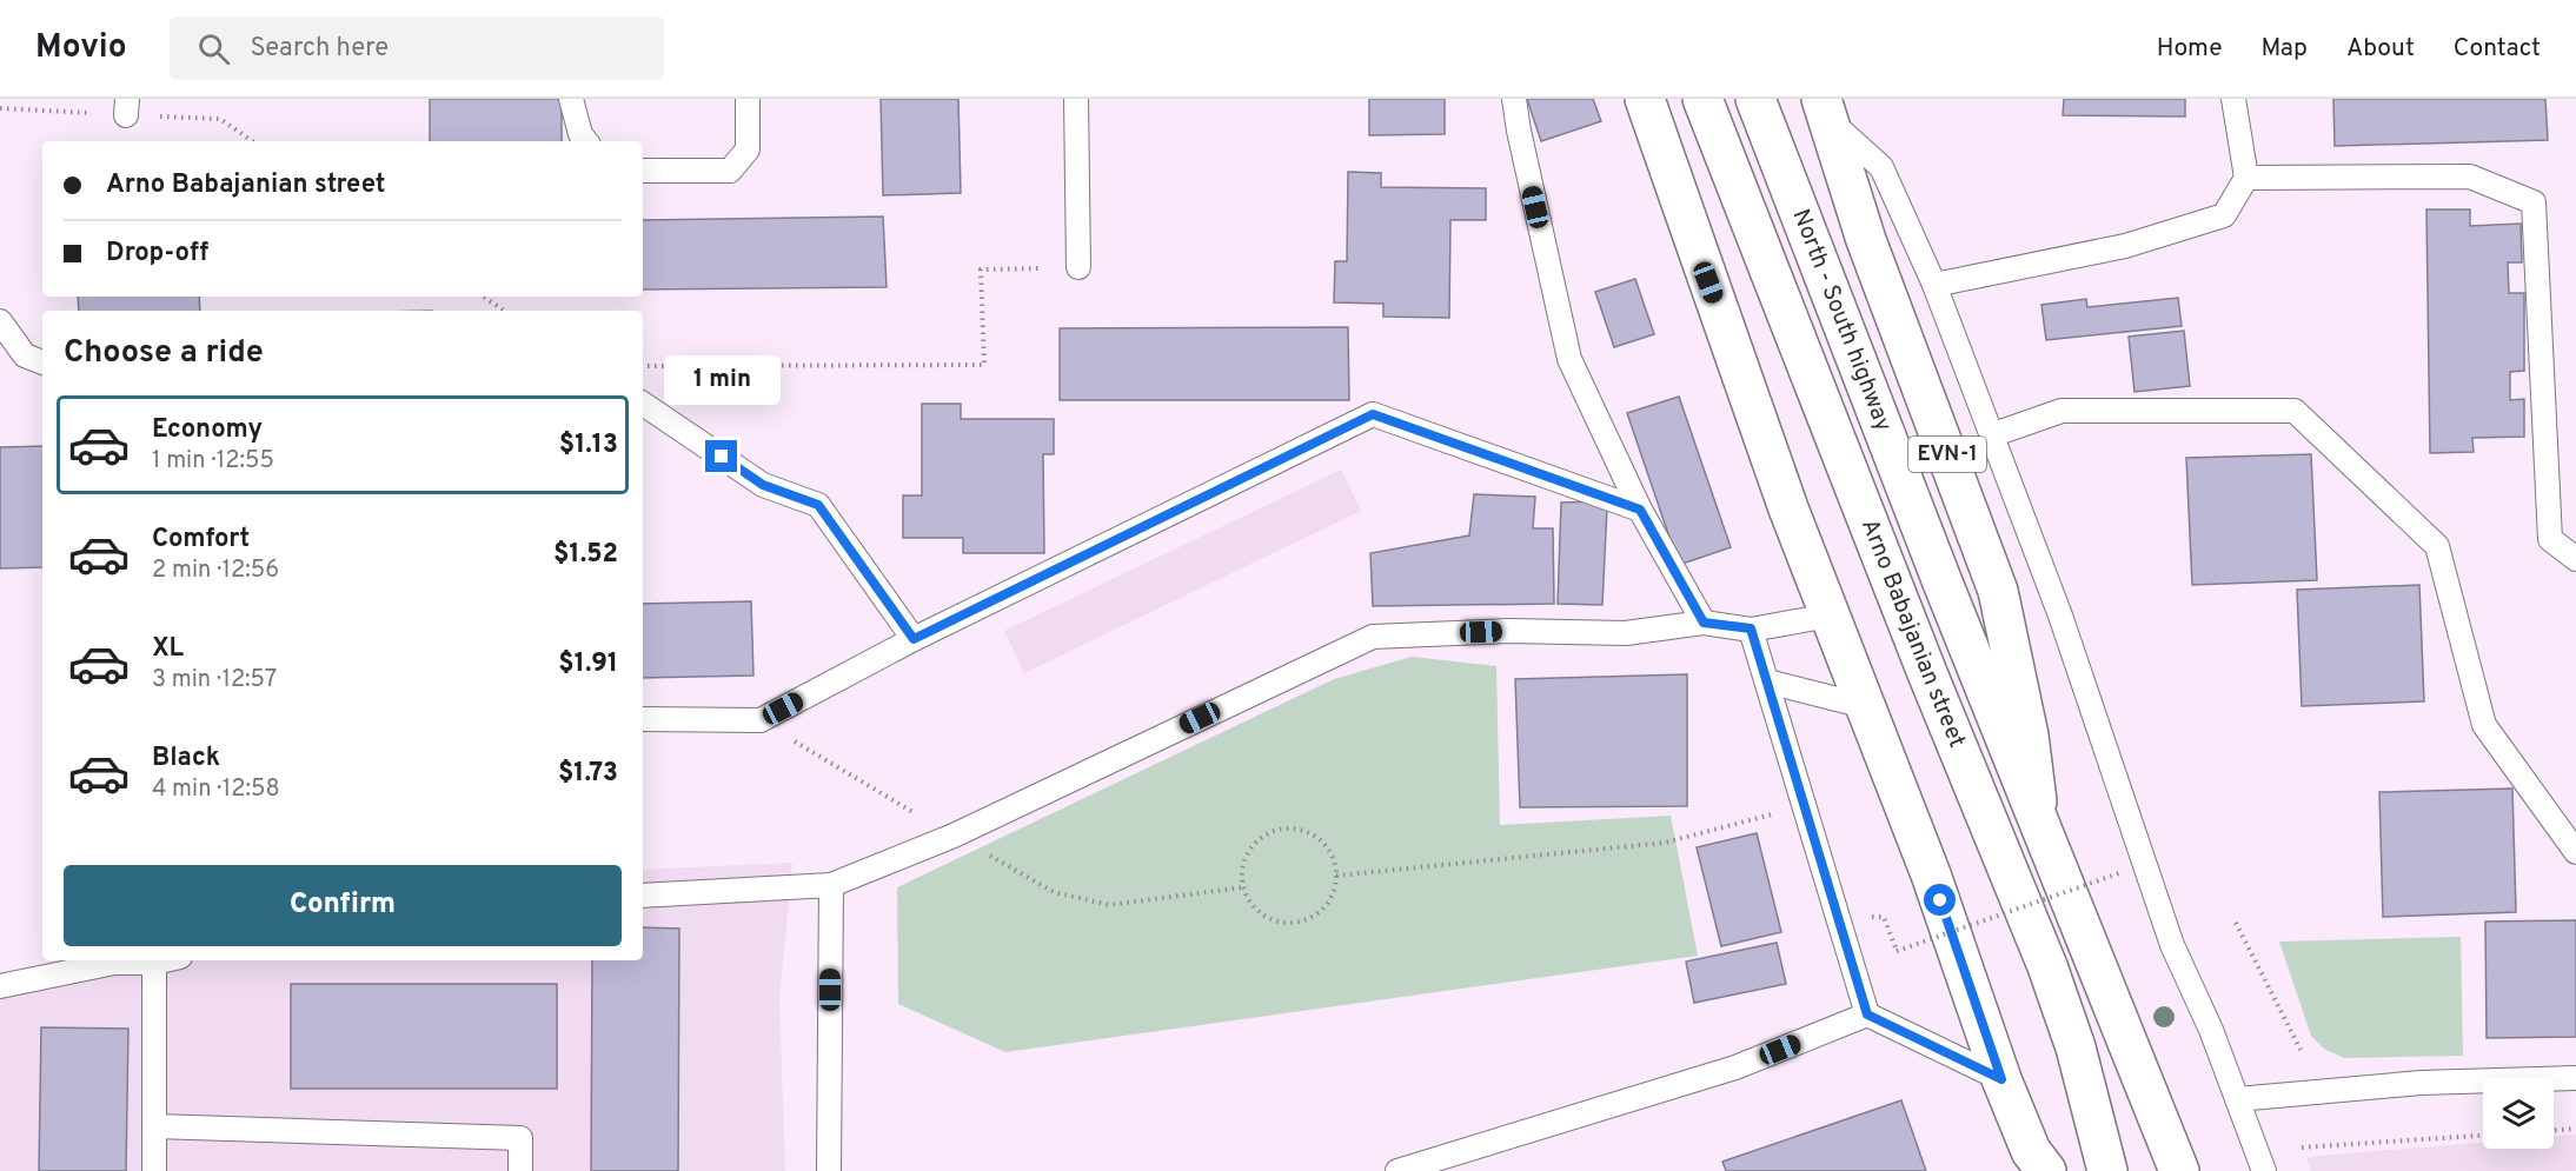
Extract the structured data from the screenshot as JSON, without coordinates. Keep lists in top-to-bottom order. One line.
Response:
{"streets":{"main road":["North - South highway","EVN-1","Arno Babajanian street"]},"crossings":[["North - South highway","EVN-1"]],"page":{"header":"Movio","search":"Search here","nav":["Home","Map","About","Contact"],"banner":["Arno Babajanian street","Drop-off"],"heading":"Choose a ride","bubble":"1 min","list":[{"name":"Economy","note":"1 min · 12:55","value":"$1.13"},{"name":"Comfort","note":"2 min · 12:56","value":"$1.52"},{"name":"XL","note":"3 min · 12:57","value":"$1.91"},{"name":"Black","note":"4 min · 12:58","value":"$1.73"}],"buttons":"Confirm"}}
